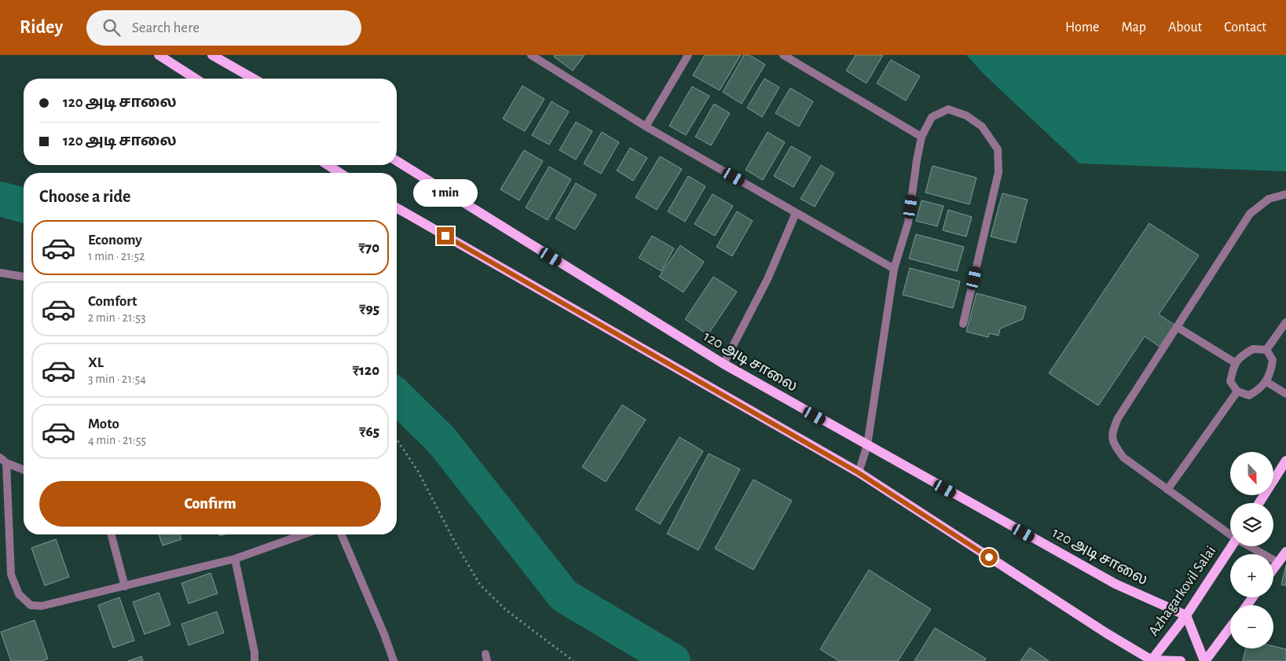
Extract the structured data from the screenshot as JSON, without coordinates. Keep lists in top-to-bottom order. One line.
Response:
{"streets":{"main road":["120 அடி சாலை","Azhagarkovil Salai"]},"crossings":[["120 அடி சாலை","Azhagarkovil Salai"]],"north":"bottom","page":{"header":"Ridey","search":"Search here","nav":["Home","Map","About","Contact"],"banner":["120 அடி சாலை","120 அடி சாலை"],"heading":"Choose a ride","bubble":"1 min","list":[{"name":"Economy","note":"1 min · 21:52","value":"₹70"},{"name":"Comfort","note":"2 min · 21:53","value":"₹95"},{"name":"XL","note":"3 min · 21:54","value":"₹120"},{"name":"Moto","note":"4 min · 21:55","value":"₹65"}],"map_buttons":["+","−"],"buttons":"Confirm"}}
